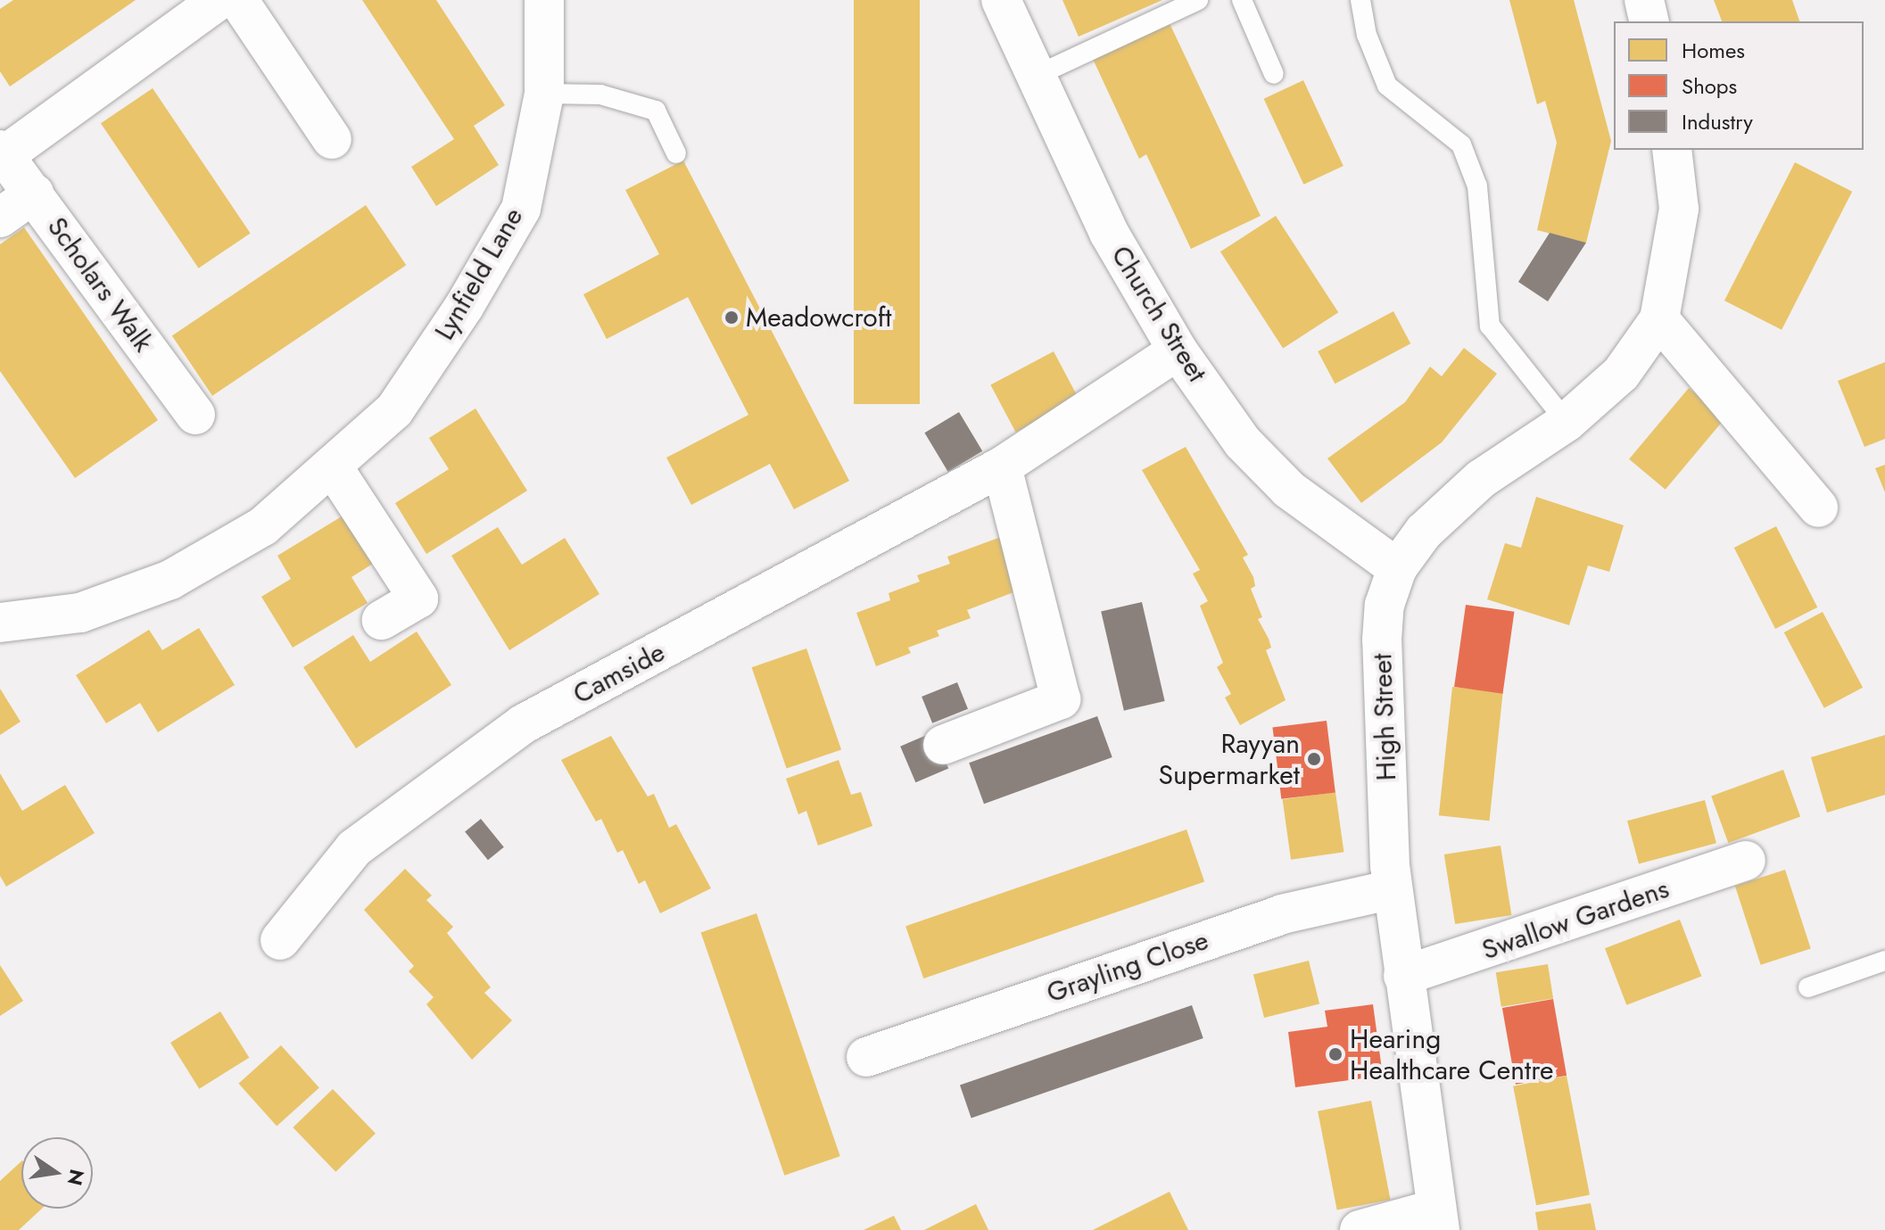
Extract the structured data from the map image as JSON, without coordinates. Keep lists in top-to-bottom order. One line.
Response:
{"streets":{"street":["Lynfield Lane","Scholars Walk","Church Street","Camside","High Street","Swallow Gardens","Grayling Close"]},"crossings":[["Church Street","Camside"],["Church Street","High Street"],["High Street","Swallow Gardens"],["High Street","Grayling Close"]],"places":["Meadowcroft","Rayyan Supermarket","Hearing Healthcare Centre"],"legend":["Homes","Shops","Industry"],"north":"right"}
